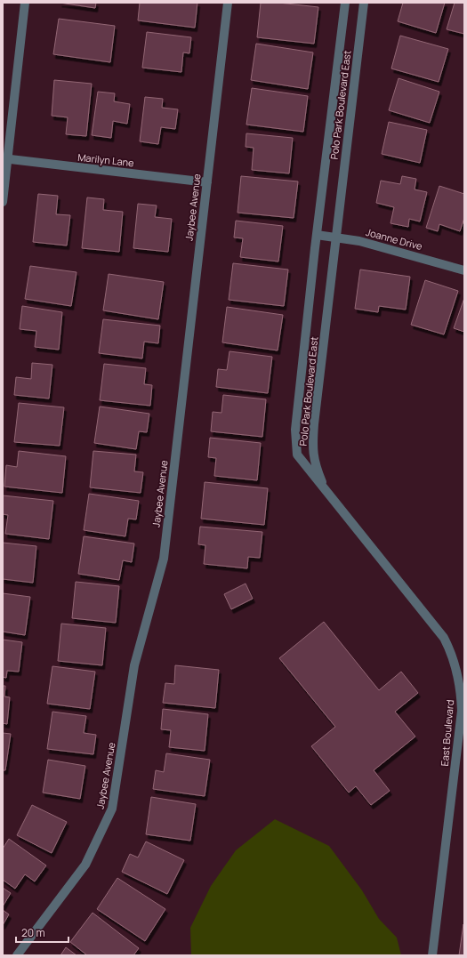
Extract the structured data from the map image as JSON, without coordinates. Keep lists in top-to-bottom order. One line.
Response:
{"streets":{"street":["Polo Park Boulevard East","Marilyn Lane","Jaybee Avenue","Joanne Drive","East Boulevard"]},"crossings":[["Polo Park Boulevard East","Joanne Drive"],["Polo Park Boulevard East","East Boulevard"],["Marilyn Lane","Jaybee Avenue"]],"scale_bar":"20 m"}
